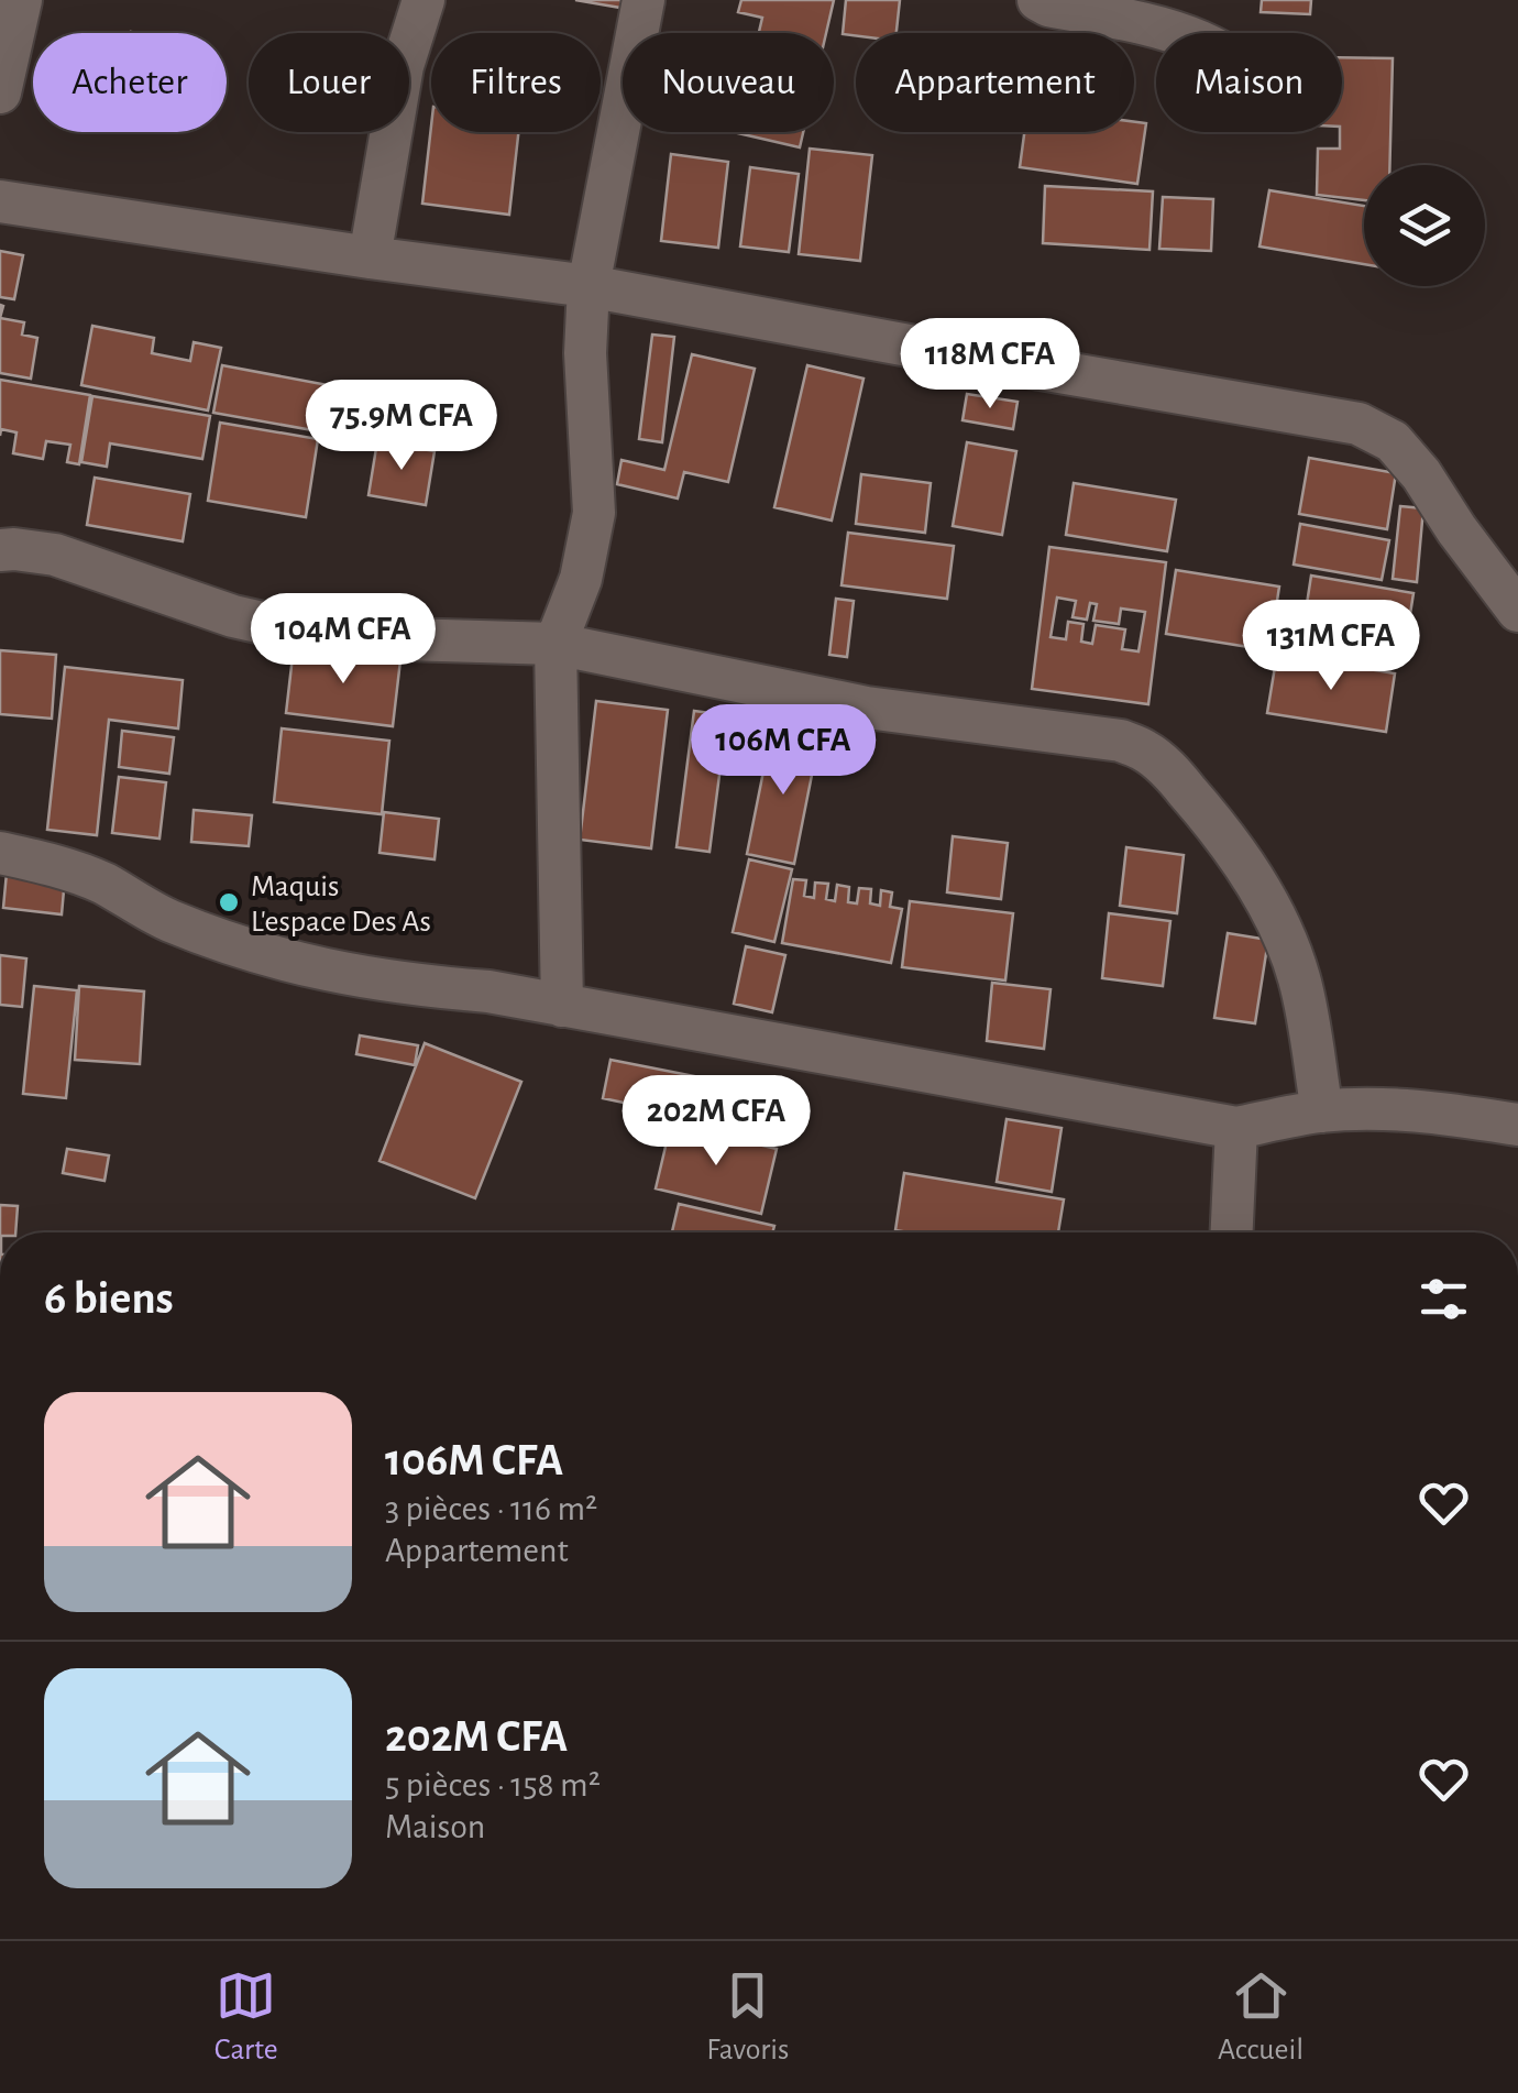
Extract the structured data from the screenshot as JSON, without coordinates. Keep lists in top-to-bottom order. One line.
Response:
{"places":["Maquis L'espace Des As"],"page":{"chip":["Acheter","Louer","Filtres","Nouveau","Appartement","Maison"],"price":["118M CFA","75.9M CFA","104M CFA","131M CFA","106M CFA","202M CFA"],"heading":"6 biens","list":[{"name":"106M CFA","note":"3 pièces · 116 m² · Appartement"},{"name":"202M CFA","note":"5 pièces · 158 m² · Maison"}],"tabs":["Carte","Favoris","Accueil"]}}
